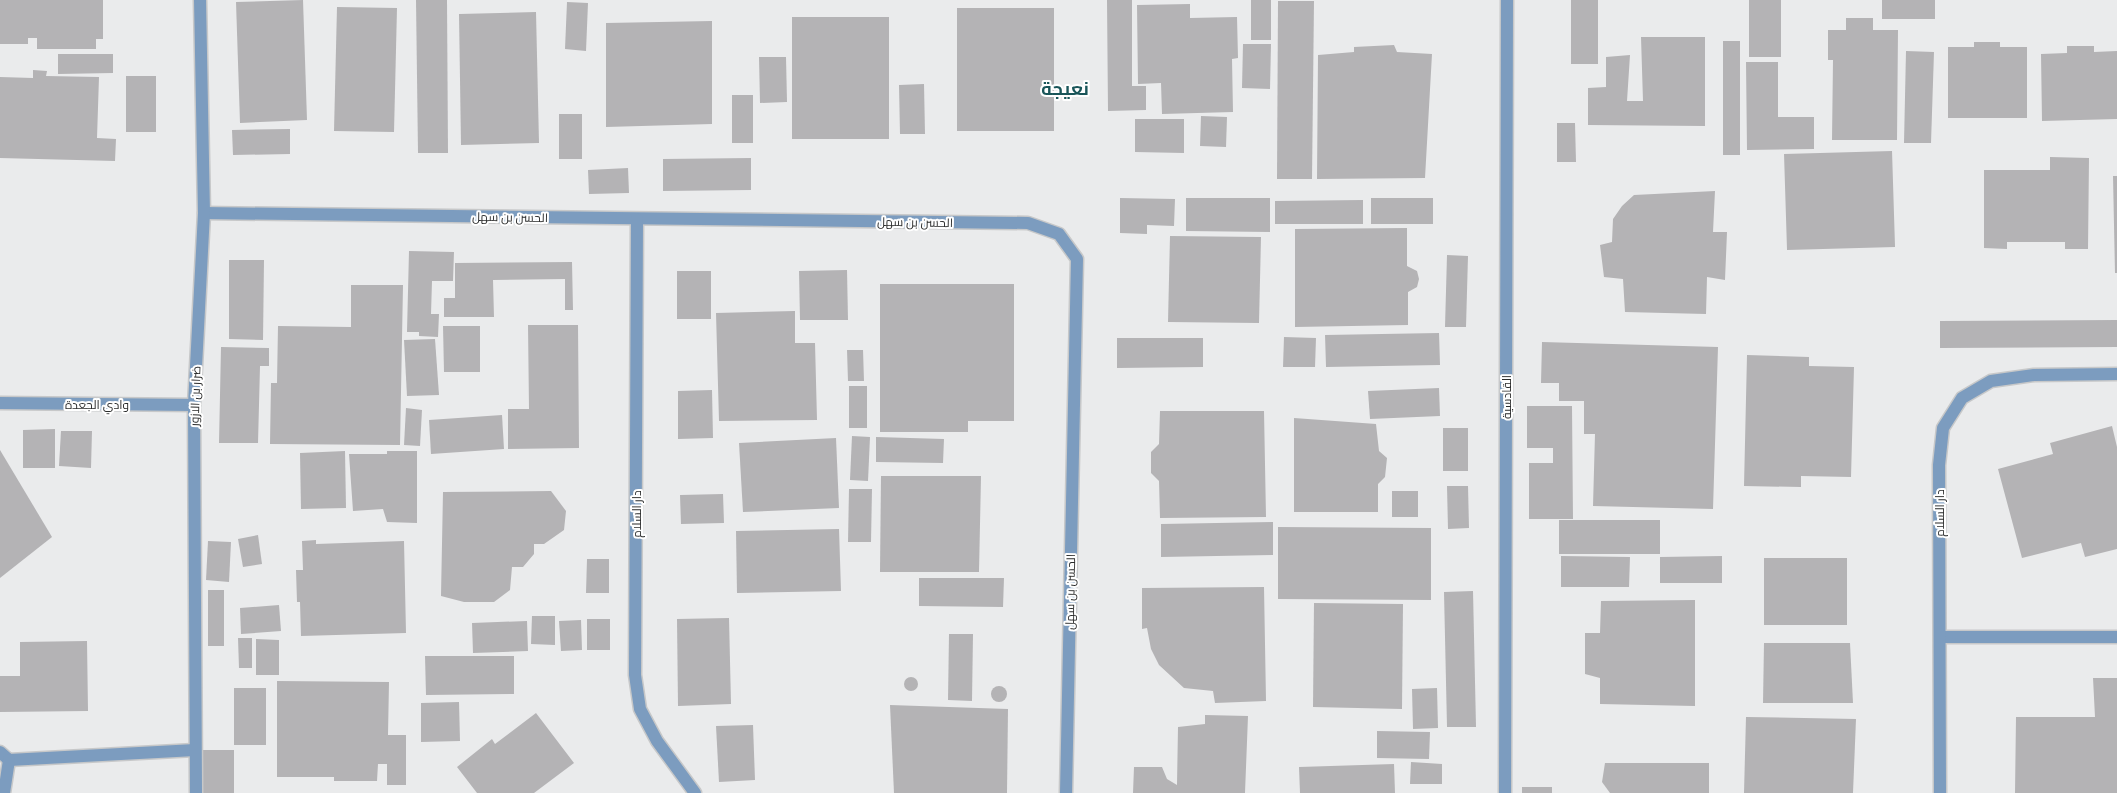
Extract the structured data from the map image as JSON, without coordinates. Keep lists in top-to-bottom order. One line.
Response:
{"streets":{"street":["الحسن بن سهل","ضرار بن الازور","القادسية","وادي الجعدة","دار السلام"]},"crossings":[["الحسن بن سهل","ضرار بن الازور"],["الحسن بن سهل","دار السلام"],["ضرار بن الازور","وادي الجعدة"]],"districts":["نعيجة"]}
